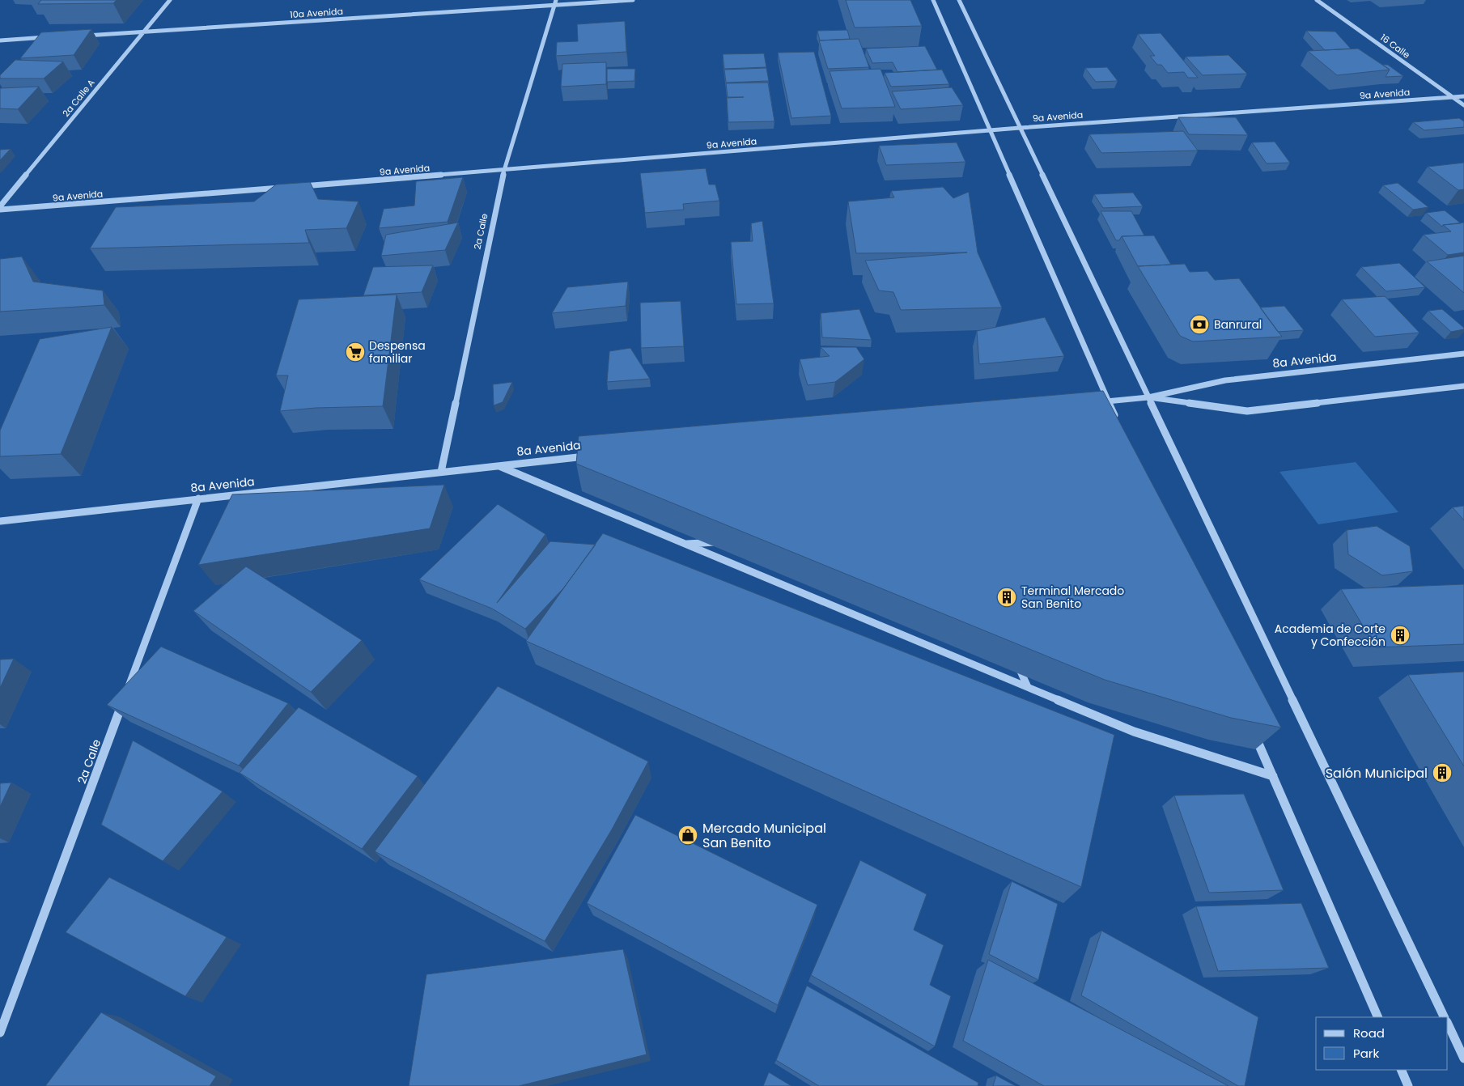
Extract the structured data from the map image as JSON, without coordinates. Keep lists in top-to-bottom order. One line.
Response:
{"streets":{"street":["10a Avenida","16 Calle","9a Avenida","2a Calle A","2a Calle","8a Avenida"]},"crossings":[["10a Avenida","2a Calle A"],["10a Avenida","2a Calle"],["16 Calle","9a Avenida"],["9a Avenida","2a Calle A"],["9a Avenida","2a Calle"],["2a Calle","8a Avenida"]],"places":{"bank":["Banrural"],"supermarket":["Despensa familiar"],"building":["Terminal Mercado San Benito","Academia de Corte y Confección","Salón Municipal"],"shop":["Mercado Municipal San Benito"]},"legend":["Road","Park"]}
